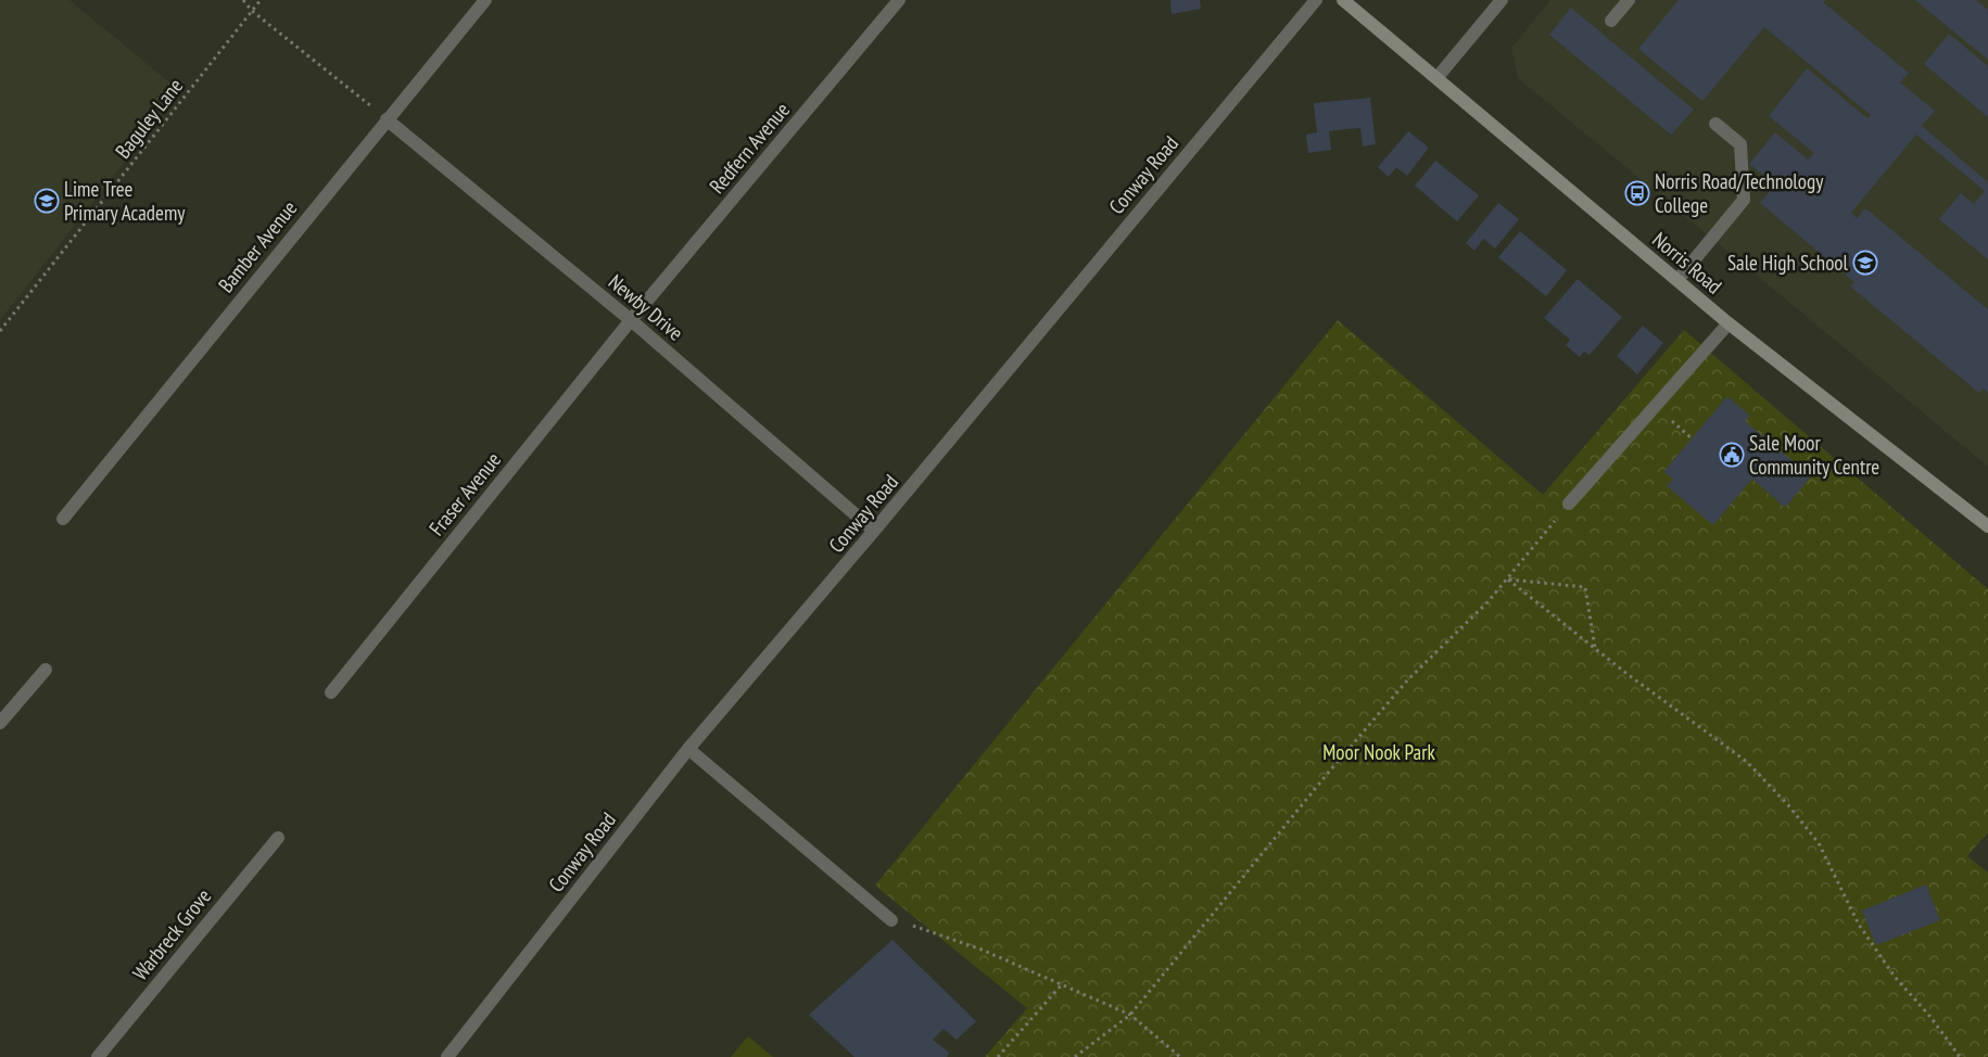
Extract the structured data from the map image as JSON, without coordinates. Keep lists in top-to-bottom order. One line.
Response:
{"streets":{"street":["Redfern Avenue","Conway Road","Bamber Avenue","Norris Road","Newby Drive","Fraser Avenue","Warbreck Grove"],"path":["Baguley Lane"]},"crossings":[["Redfern Avenue","Newby Drive"],["Redfern Avenue","Fraser Avenue"],["Conway Road","Newby Drive"],["Bamber Avenue","Newby Drive"],["Newby Drive","Fraser Avenue"]],"parks":["Moor Nook Park"],"places":{"bus stop":["Norris Road/Technology College"],"school or university":["Lime Tree Primary Academy","Sale High School"],"public building":["Sale Moor Community Centre"]}}
